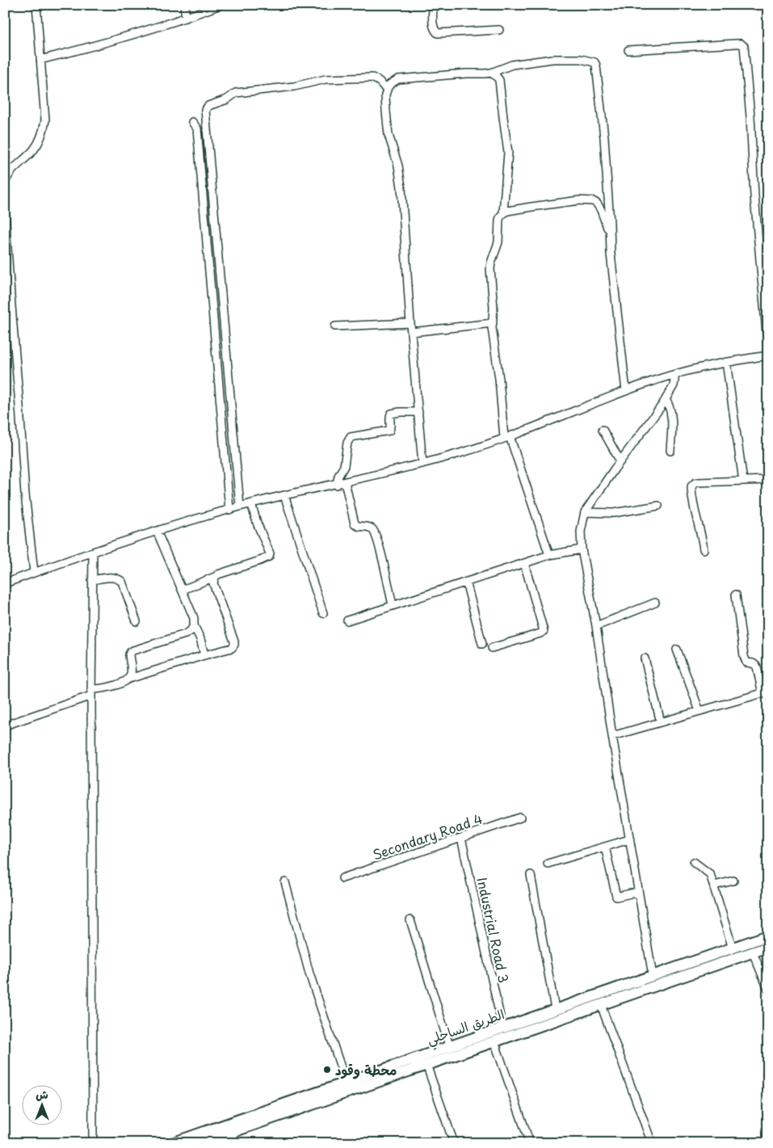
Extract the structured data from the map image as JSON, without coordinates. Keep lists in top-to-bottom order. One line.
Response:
{"streets":{"highway":["الطريق الساحلي"],"street":["Secondary Road 4","Industrial Road 3"]},"crossings":[["Secondary Road 4","Industrial Road 3"],["Industrial Road 3","الطريق الساحلي"]],"places":["محطة وقود"],"north":"top"}
